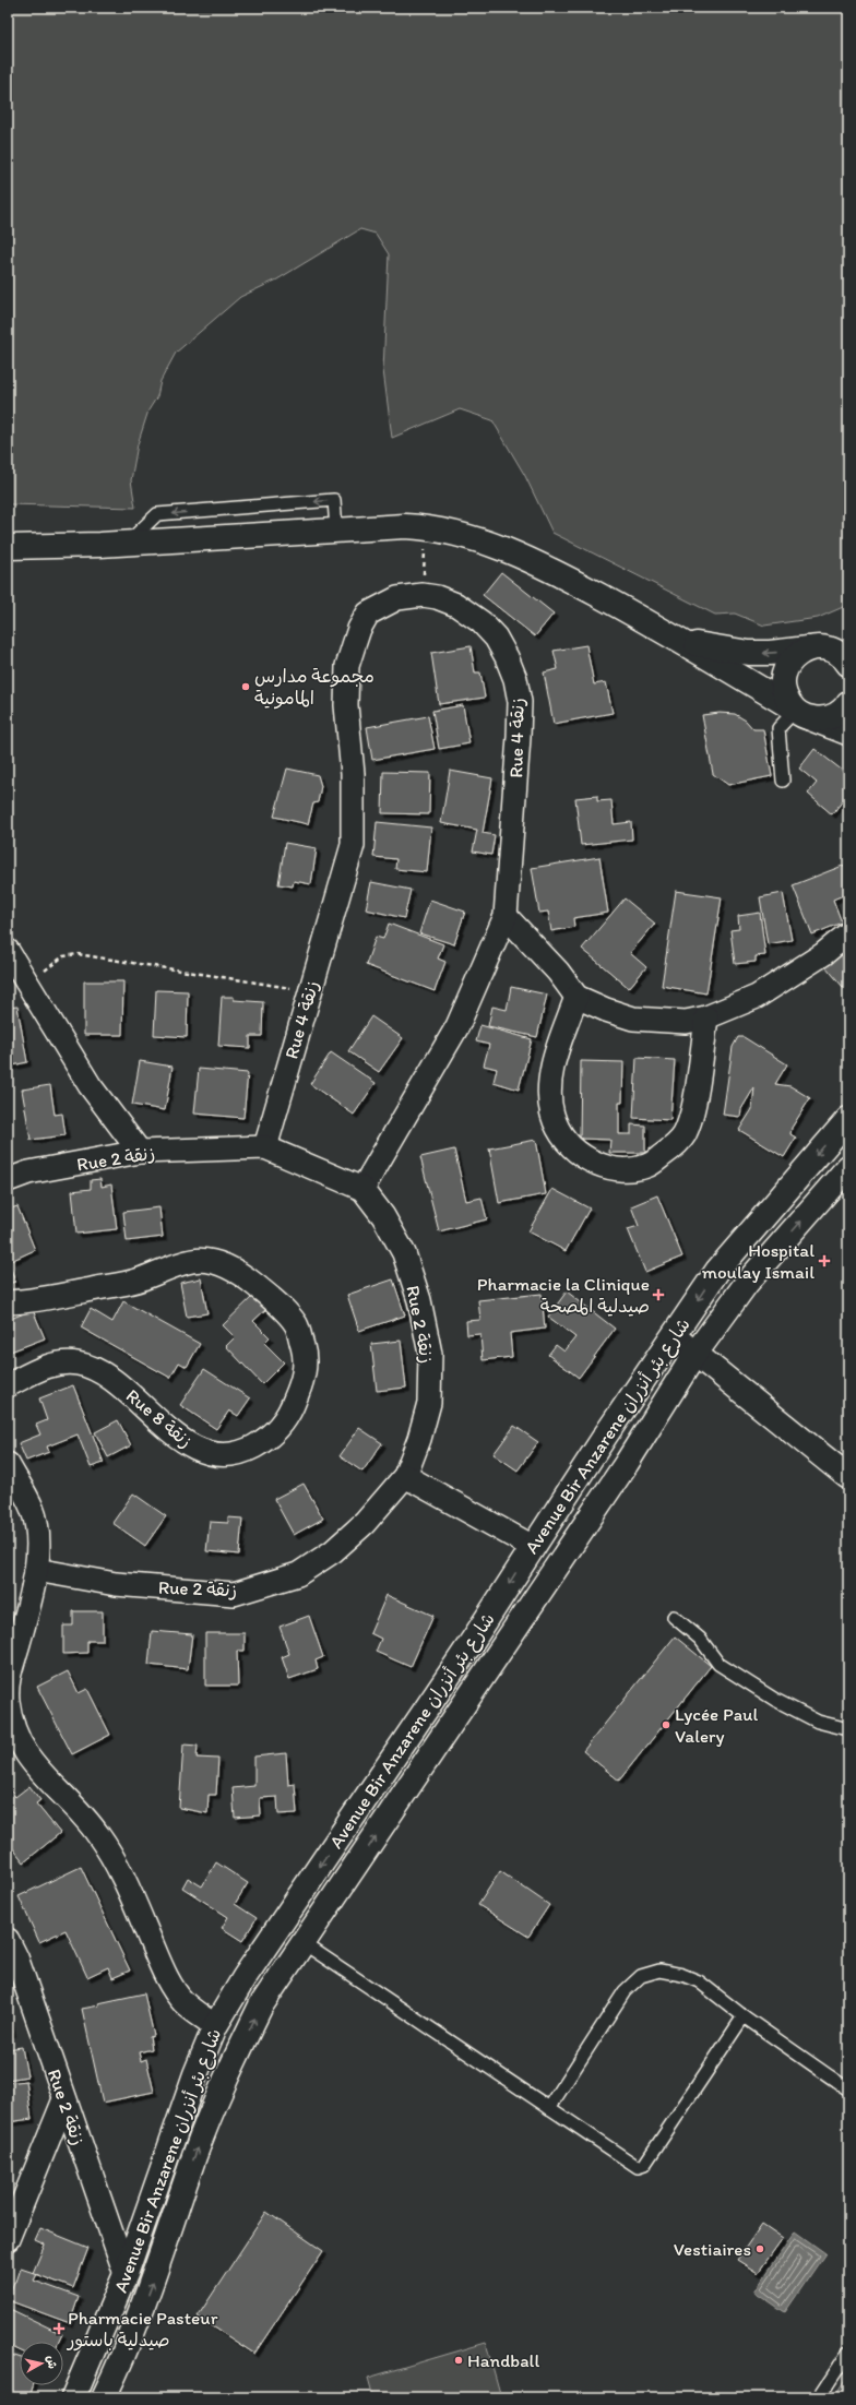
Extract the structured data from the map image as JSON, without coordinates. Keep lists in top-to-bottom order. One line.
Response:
{"streets":{"main road":["Avenue Bir Anzarene شارع بئر أنزران"],"street":["Rue 4 زنقة","Rue 2 زنقة","Rue 8 زنقة"]},"crossings":[["Rue 4 زنقة","Rue 2 زنقة"],["Rue 2 زنقة","Avenue Bir Anzarene شارع بئر أنزران"]],"places":{"other":["مجموعة مدارس المامونية","Lycée Paul Valery","Vestiaires","Handball"],"health":["Hospital moulay Ismail","Pharmacie la Clinique صيدلية المصحة","Pharmacie Pasteur صيدلية باستور"]},"north":"right"}
